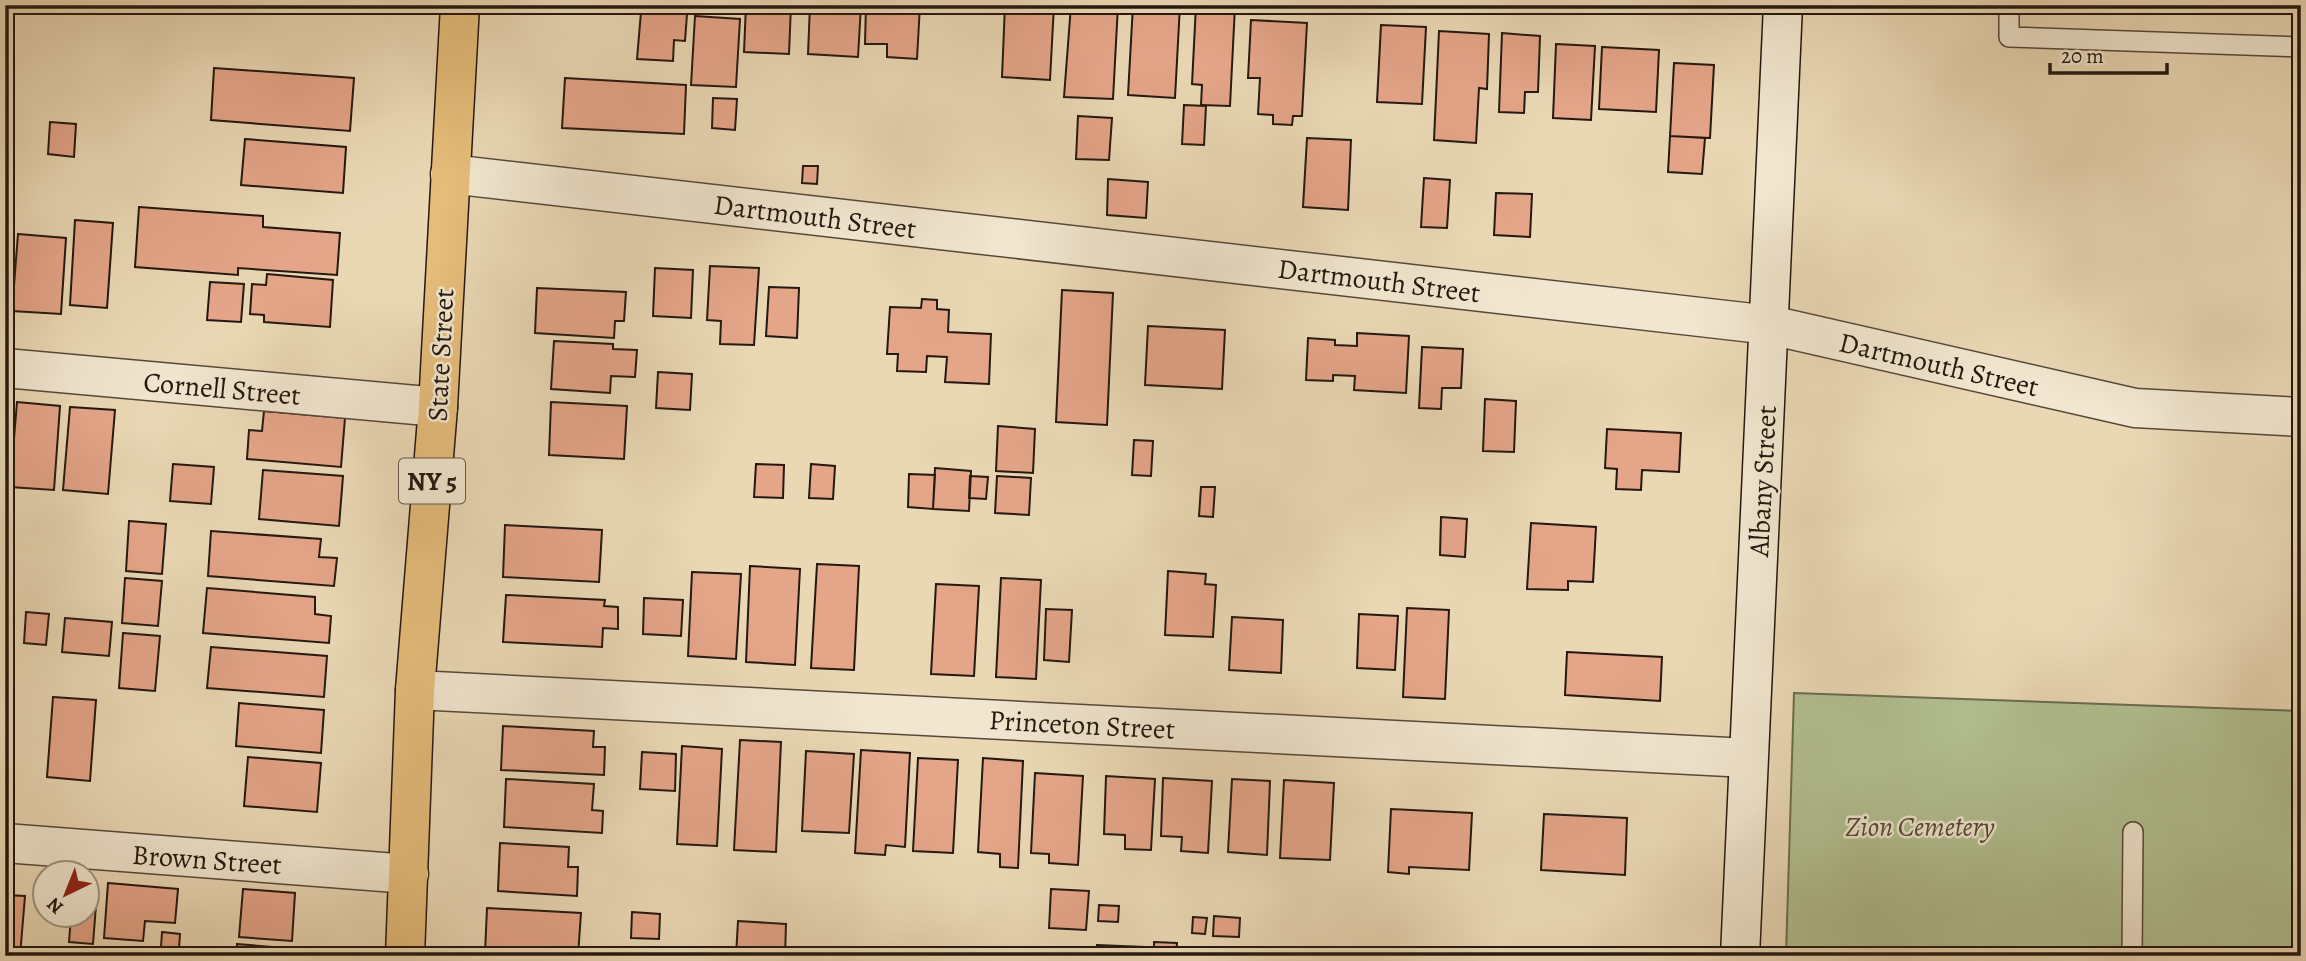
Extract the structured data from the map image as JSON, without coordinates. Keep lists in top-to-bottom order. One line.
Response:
{"streets":{"main road":["State Street","NY 5"],"street":["Dartmouth Street","Cornell Street","Albany Street","Princeton Street","Brown Street"]},"crossings":[["Dartmouth Street","State Street"],["Dartmouth Street","Albany Street"],["State Street","Cornell Street"],["State Street","Princeton Street"],["State Street","Brown Street"],["Albany Street","Princeton Street"]],"parks":["Zion Cemetery"],"scale_bar":"20 m","north":"bottom left"}
